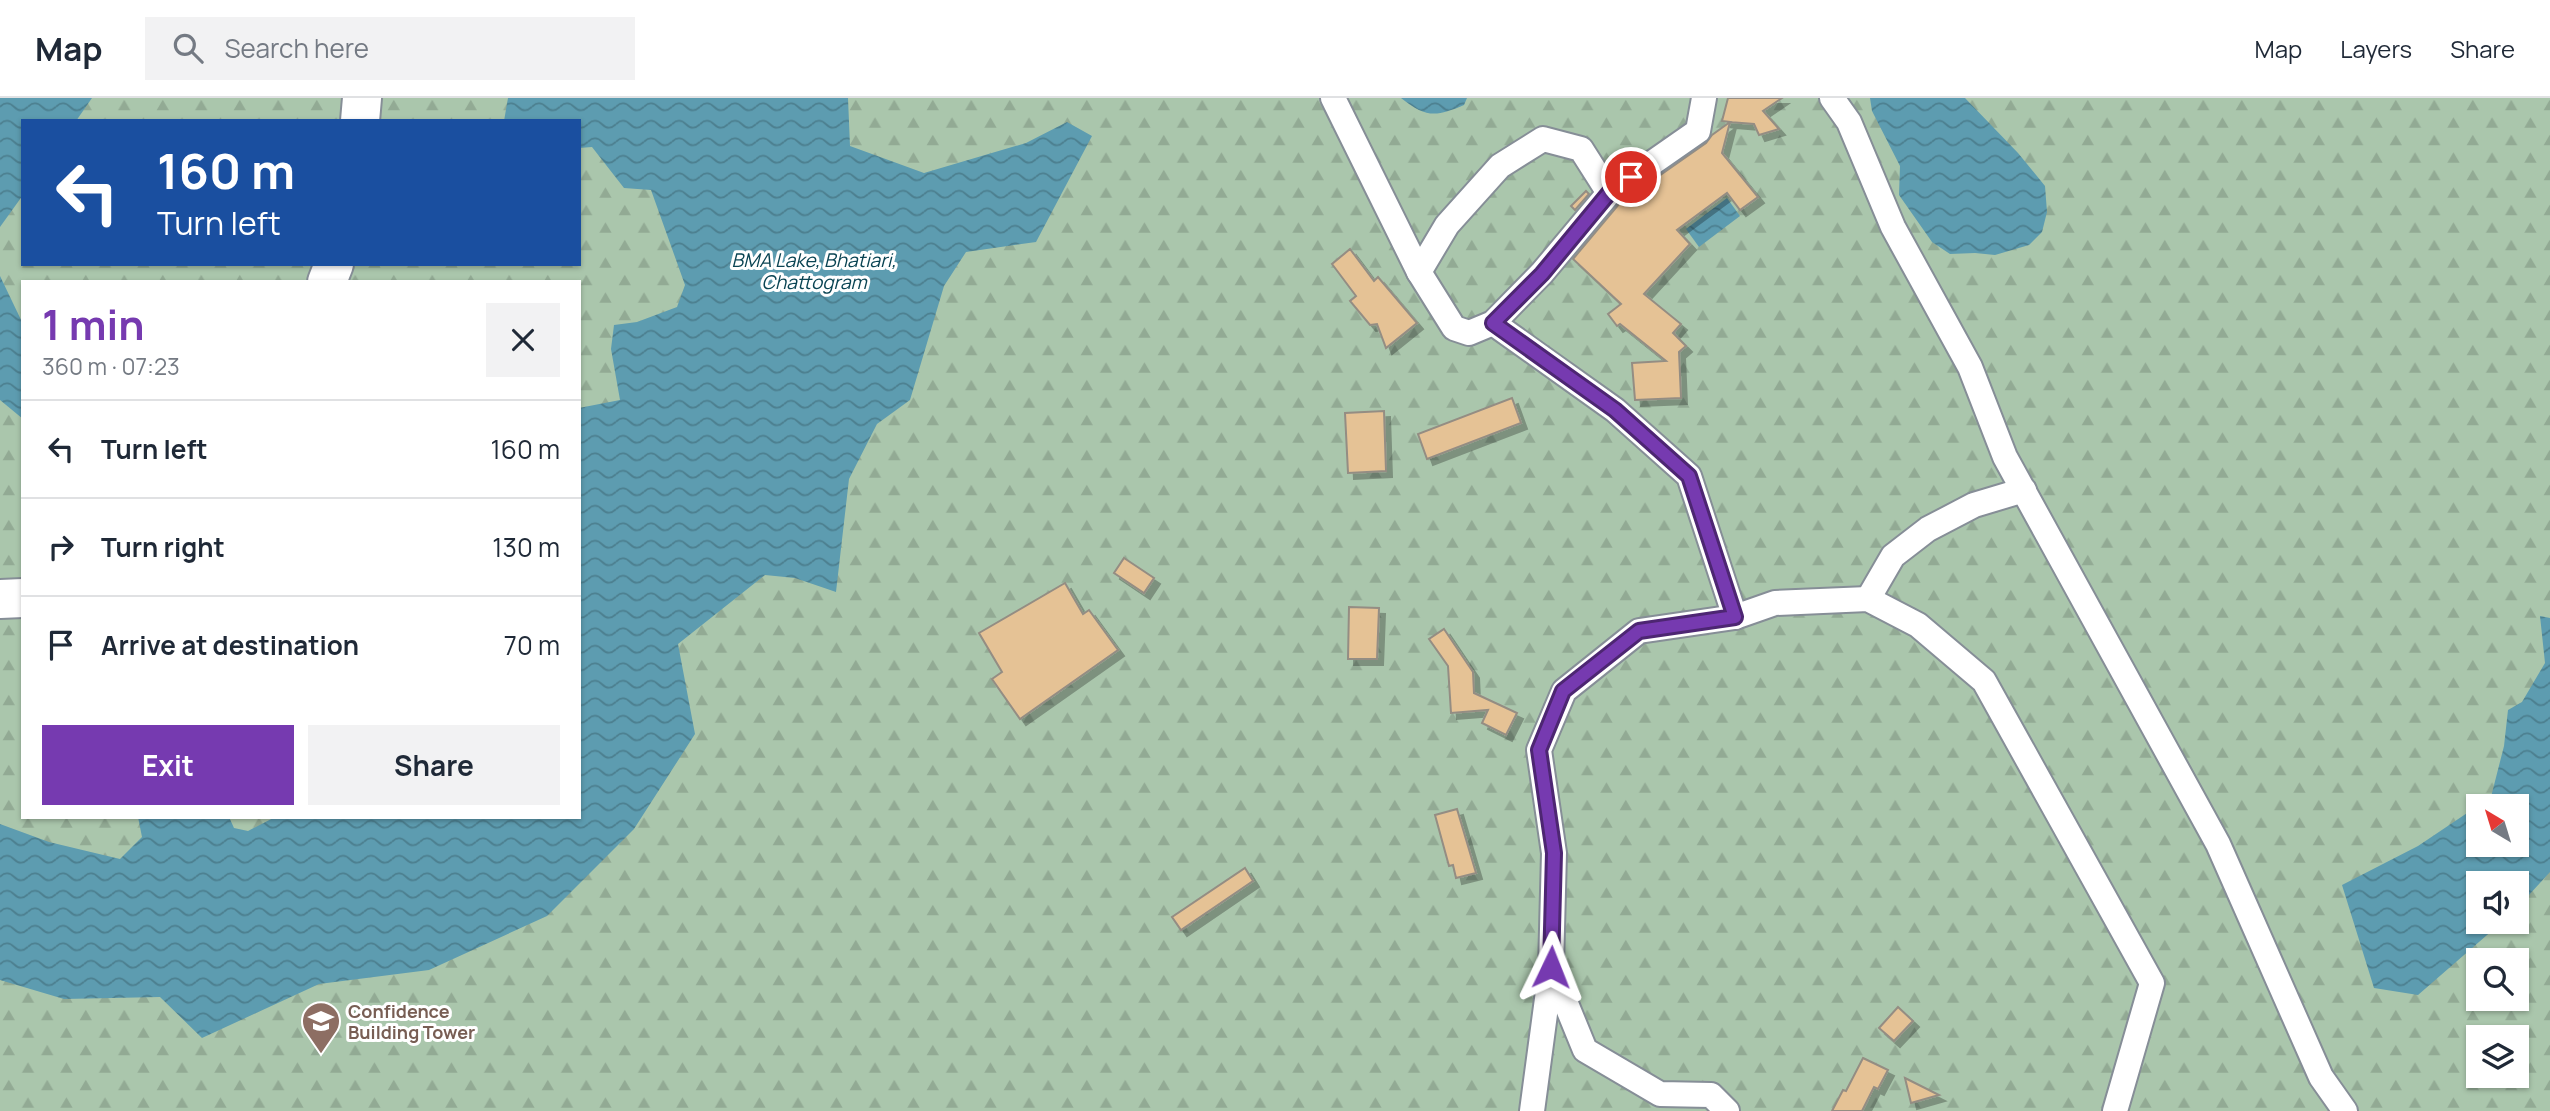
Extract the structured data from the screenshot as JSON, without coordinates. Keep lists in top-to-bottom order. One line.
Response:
{"water":["BMA Lake, Bhatiari, Chattogram"],"places":{"school or university":["Confidence Building Tower"]},"north":"top left","page":{"header":"Map","search":"Search here","nav":["Map","Layers","Share"],"turn":["160 m","Turn left"],"heading":["1 min","360 m · 07:23"],"list":[{"name":"Turn left","value":"160 m"},{"name":"Turn right","value":"130 m"},{"name":"Arrive at destination","value":"70 m"}],"buttons":["Exit","Share"]}}
